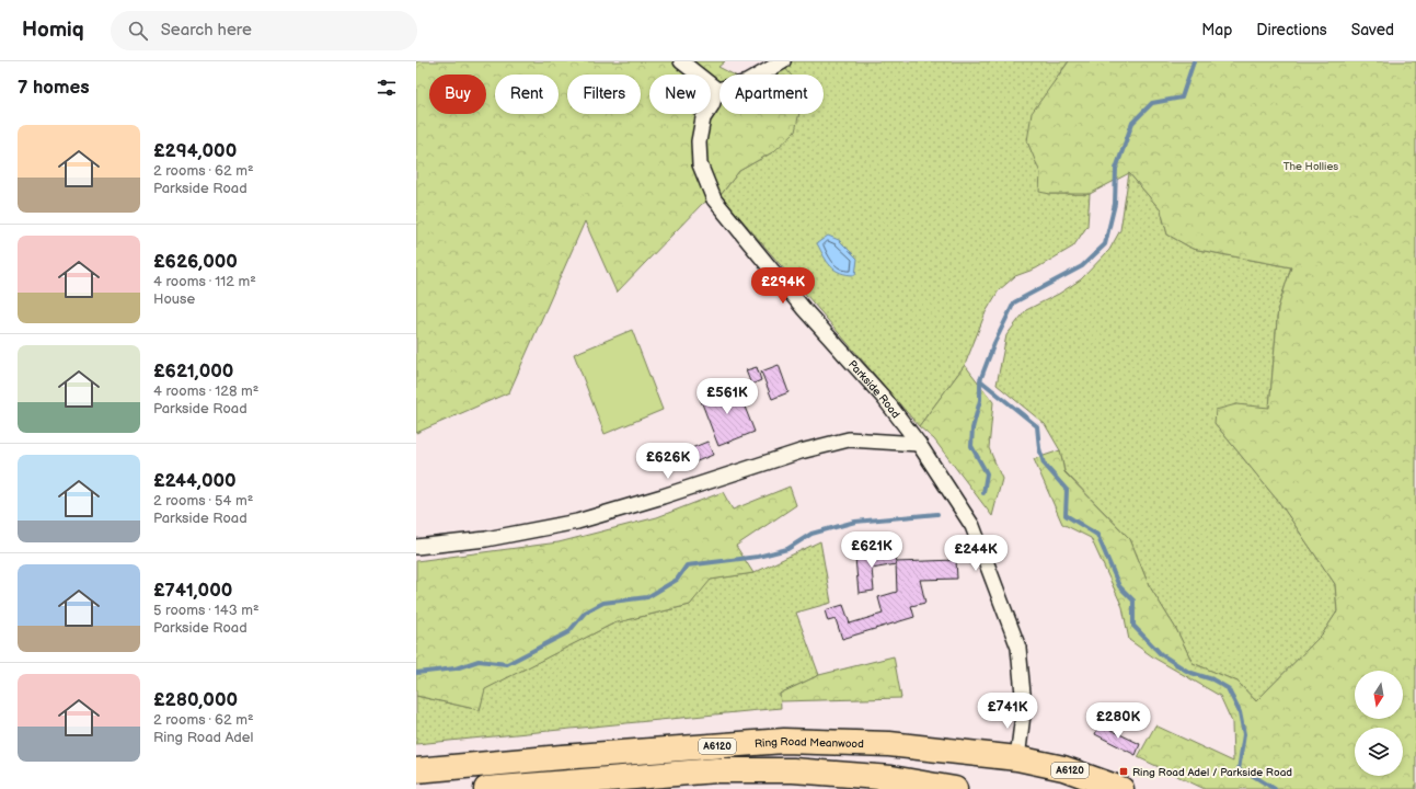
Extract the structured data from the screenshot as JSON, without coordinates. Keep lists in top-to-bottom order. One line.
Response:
{"streets":{"highway":["Ring Road Meanwood","A6120"],"street":["Parkside Road"]},"crossings":[["Parkside Road","Ring Road Meanwood"],["Parkside Road","A6120"],["Ring Road Meanwood","A6120"]],"parks":["The Hollies"],"places":{"transit":["Ring Road Adel / Parkside Road"]},"north":"bottom","page":{"header":"Homiq","search":"Search here","nav":["Map","Directions","Saved"],"heading":"7 homes","chip":["Buy","Rent","Filters","New","Apartment"],"list":[{"name":"£294,000","note":"2 rooms · 62 m² · Parkside Road"},{"name":"£626,000","note":"4 rooms · 112 m² · House"},{"name":"£621,000","note":"4 rooms · 128 m² · Parkside Road"},{"name":"£244,000","note":"2 rooms · 54 m² · Parkside Road"},{"name":"£741,000","note":"5 rooms · 143 m² · Parkside Road"},{"name":"£280,000","note":"2 rooms · 62 m² · Ring Road Adel"}],"price":["£294K","£561K","£626K","£621K","£244K","£741K","£280K"]}}
